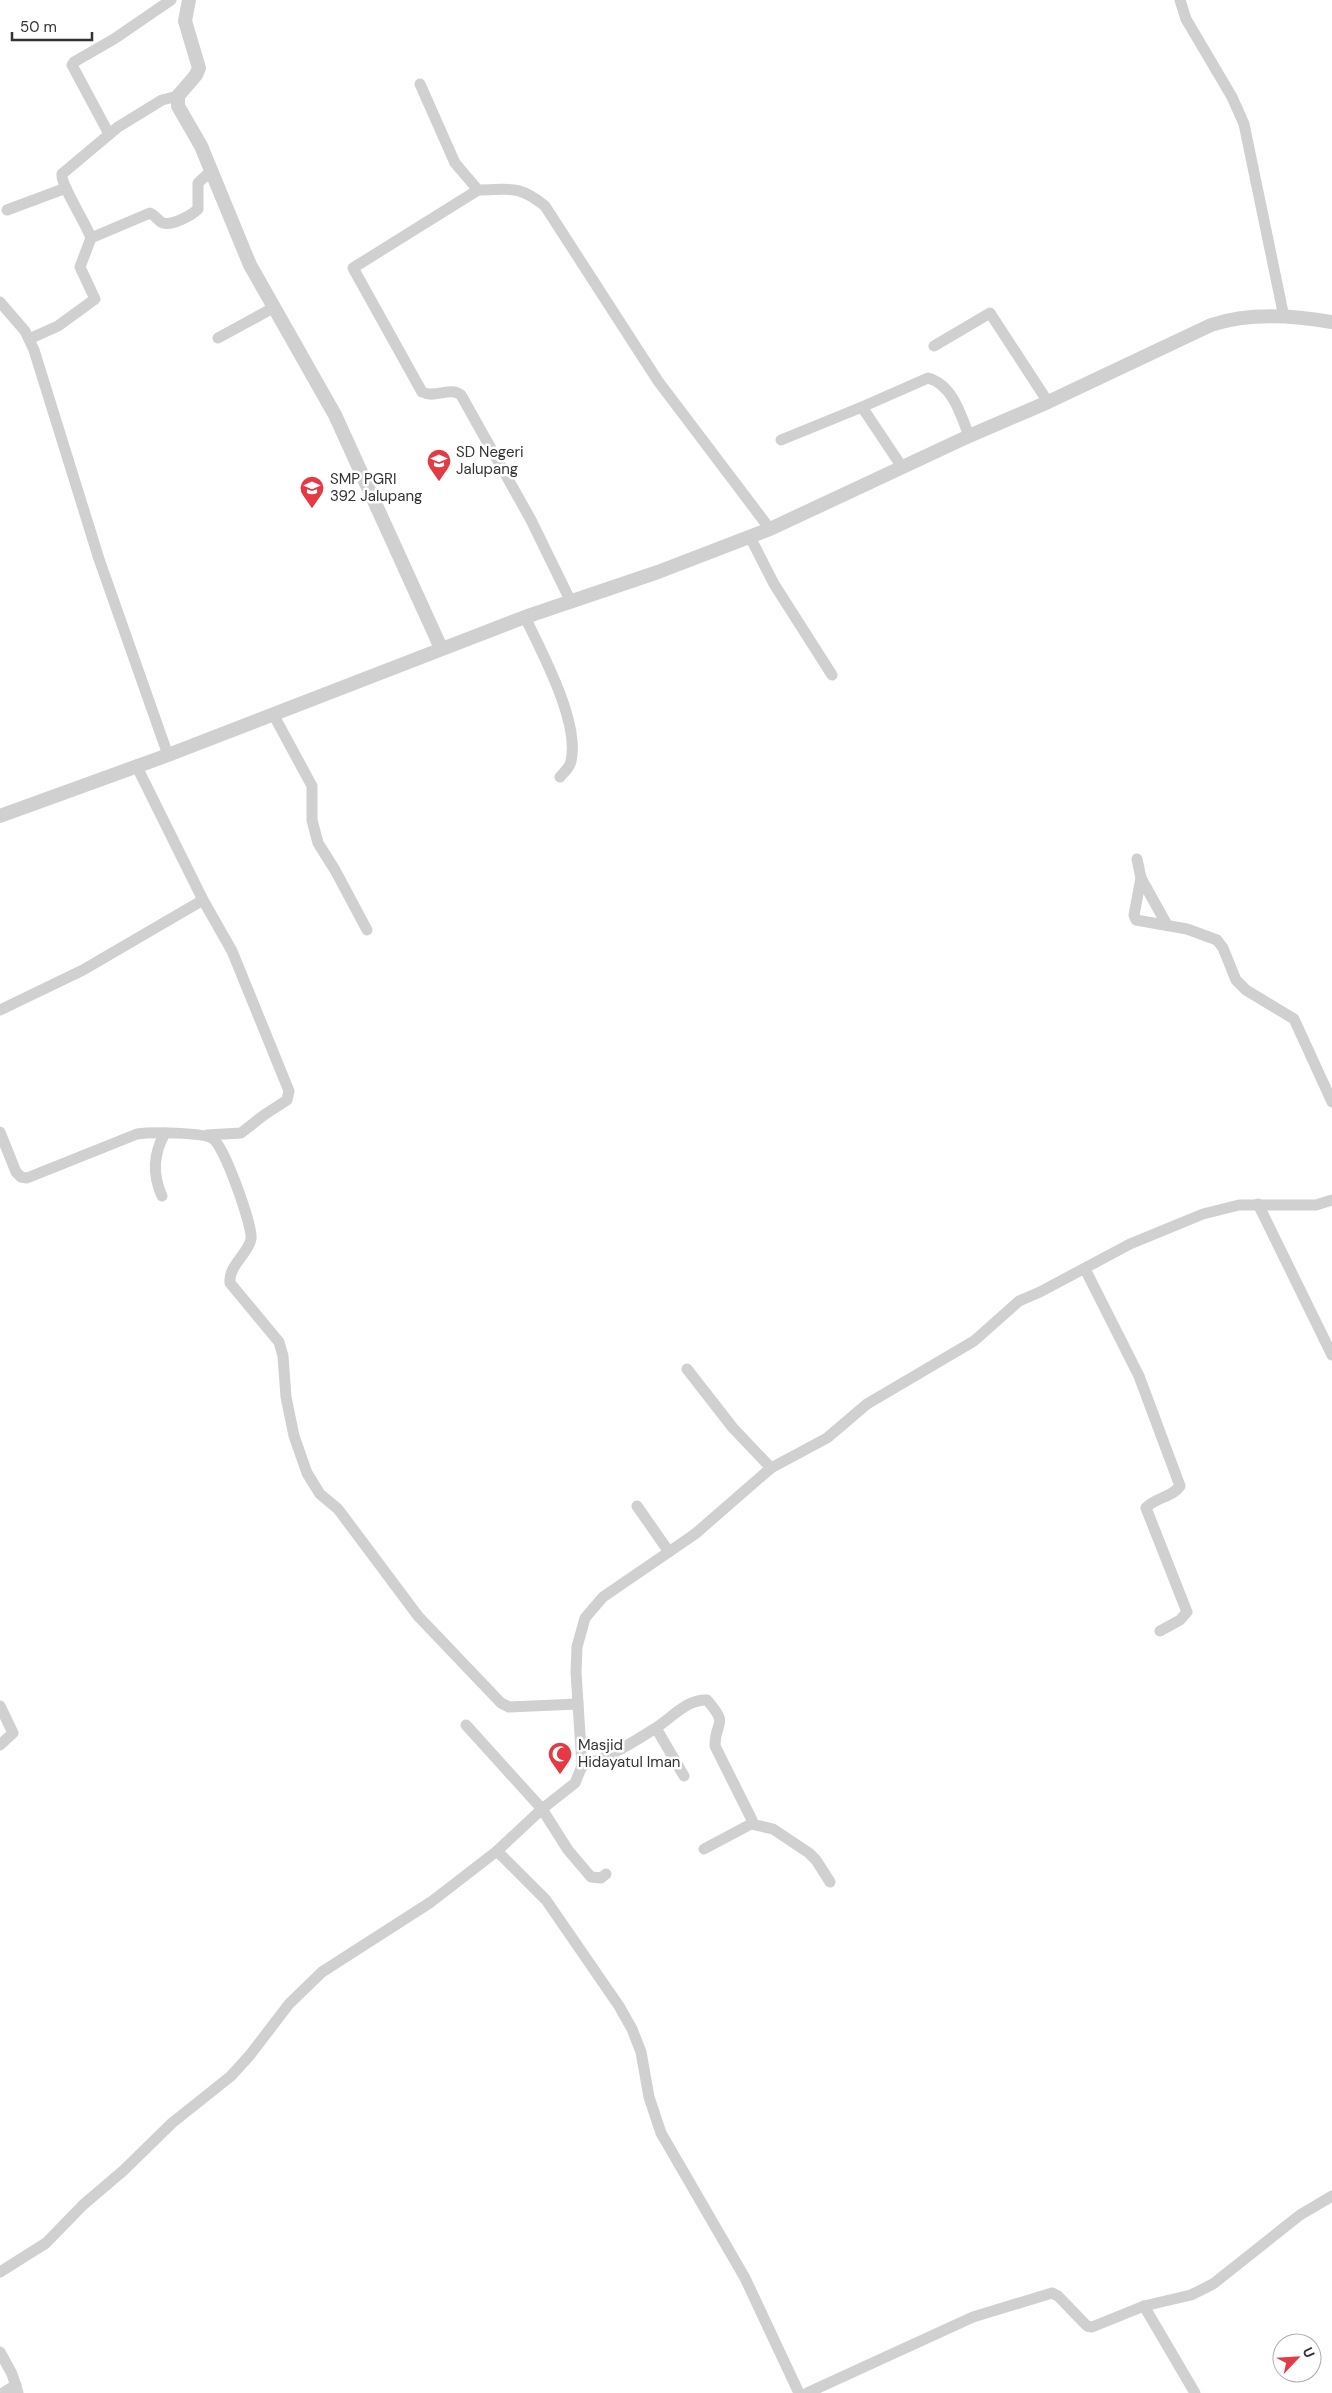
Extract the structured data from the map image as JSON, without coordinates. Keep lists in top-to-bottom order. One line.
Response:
{"places":{"school or university":["SD Negeri Jalupang","SMP PGRI 392 Jalupang"],"mosque":["Masjid Hidayatul Iman"]},"scale_bar":"50 m","north":"top right"}
